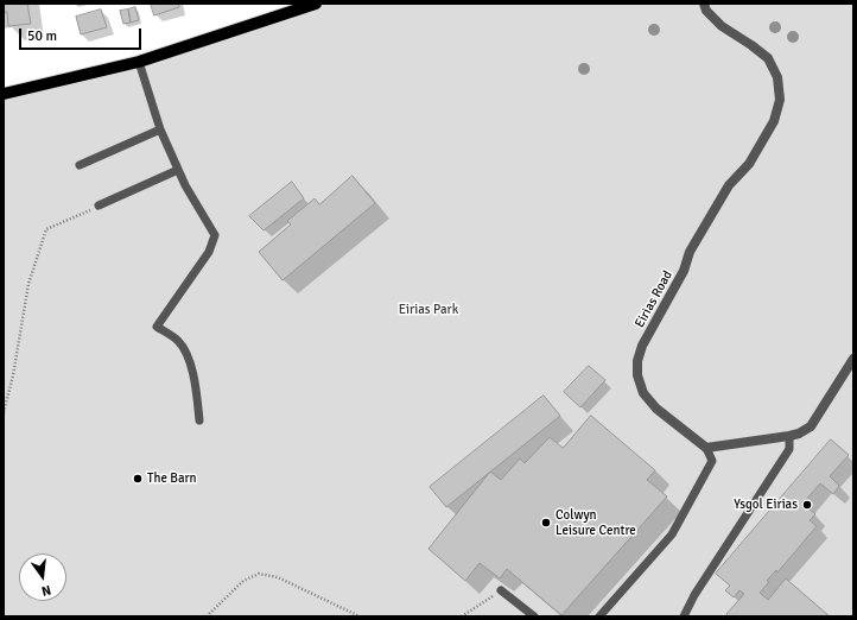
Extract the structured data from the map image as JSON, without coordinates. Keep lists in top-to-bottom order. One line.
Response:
{"streets":{"street":["Eirias Road"]},"parks":["Eirias Park"],"places":["The Barn","Ysgol Eirias","Colwyn Leisure Centre"],"scale_bar":"50 m","north":"bottom"}
